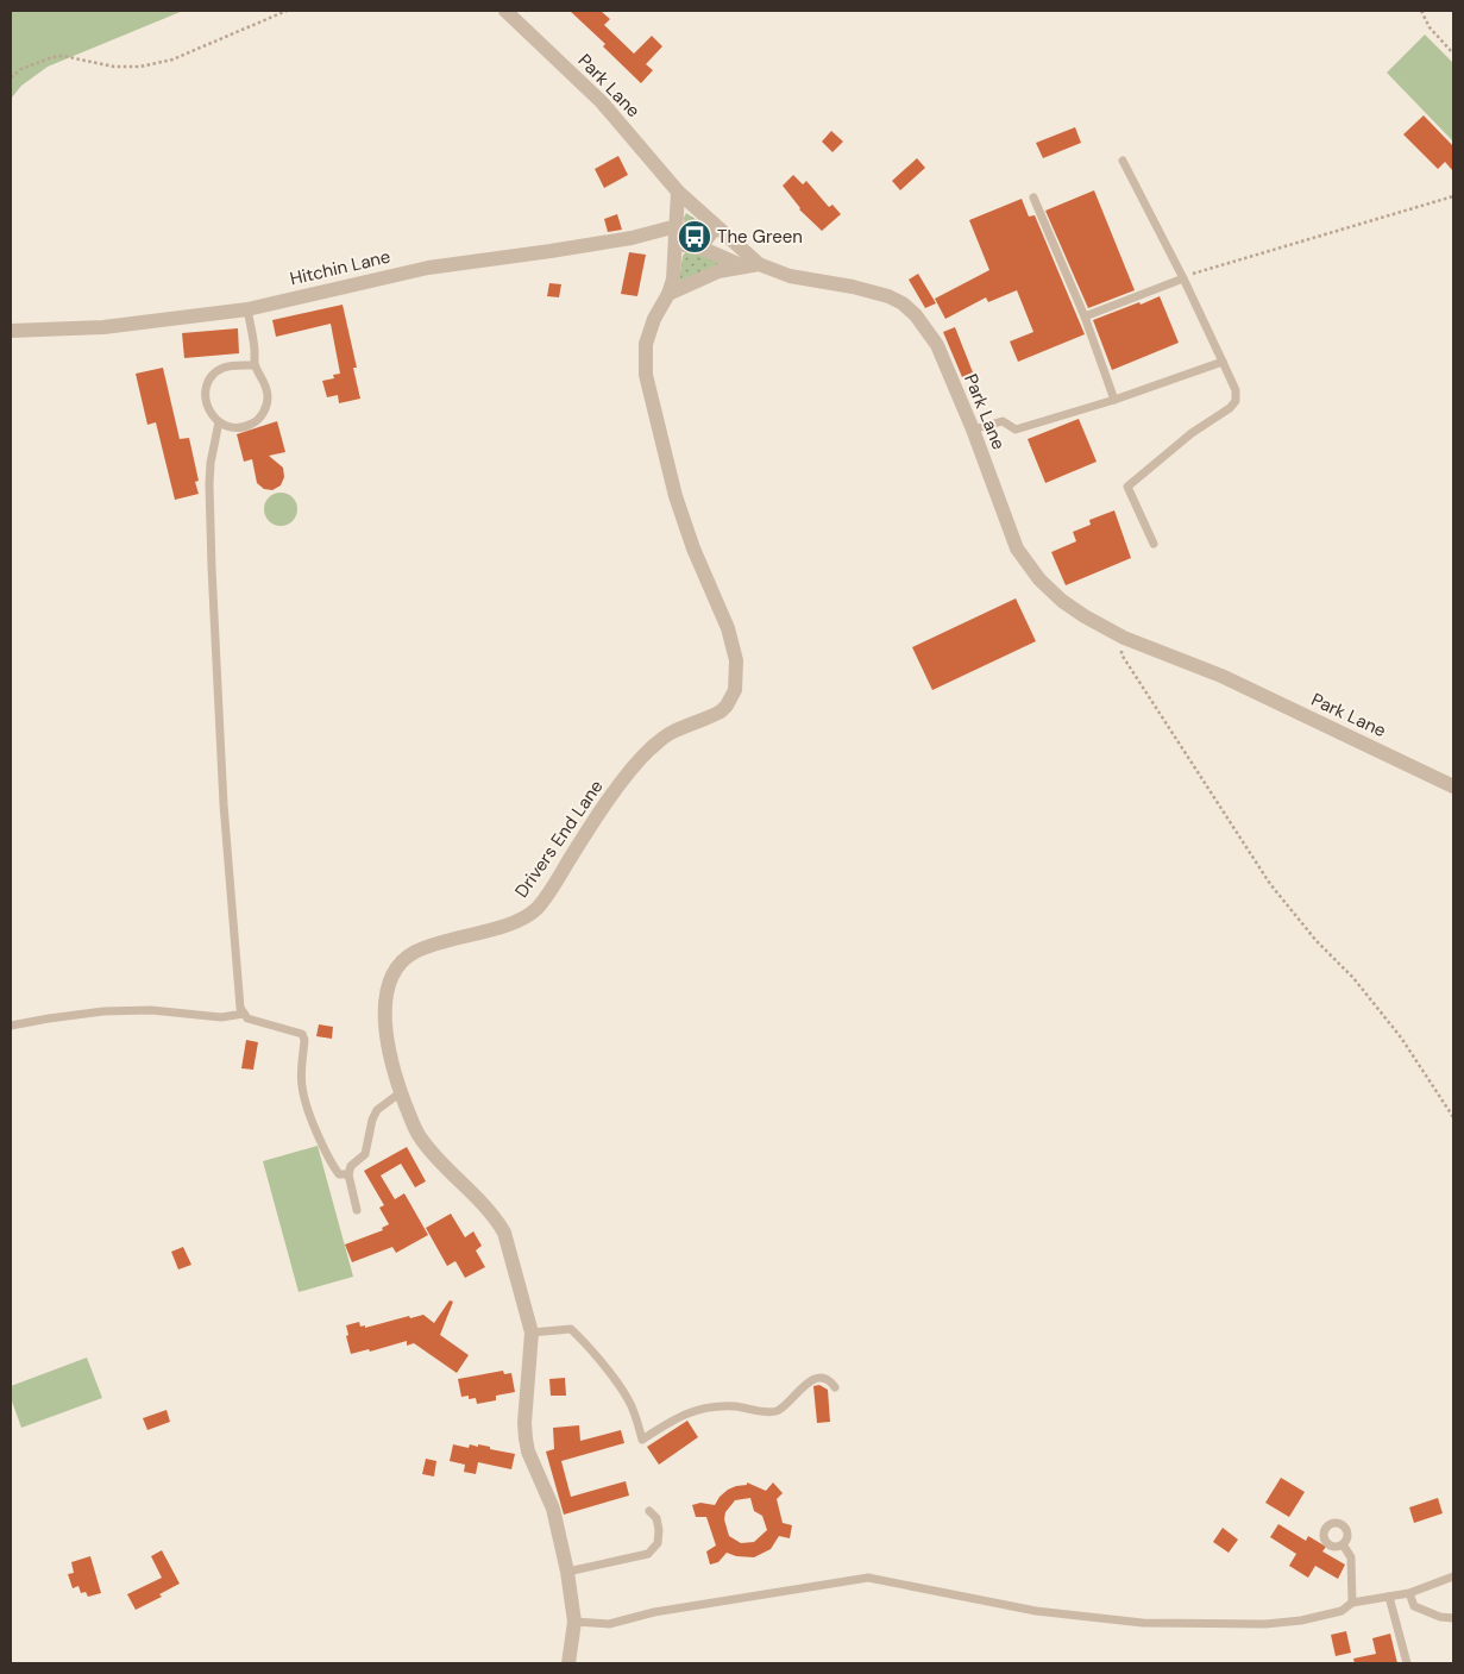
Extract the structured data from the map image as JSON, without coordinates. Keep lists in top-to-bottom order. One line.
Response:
{"streets":{"street":["Park Lane","Hitchin Lane","Drivers End Lane"]},"crossings":[["Park Lane","Drivers End Lane"],["Hitchin Lane","Drivers End Lane"]],"places":{"bus stop":["The Green"]}}
